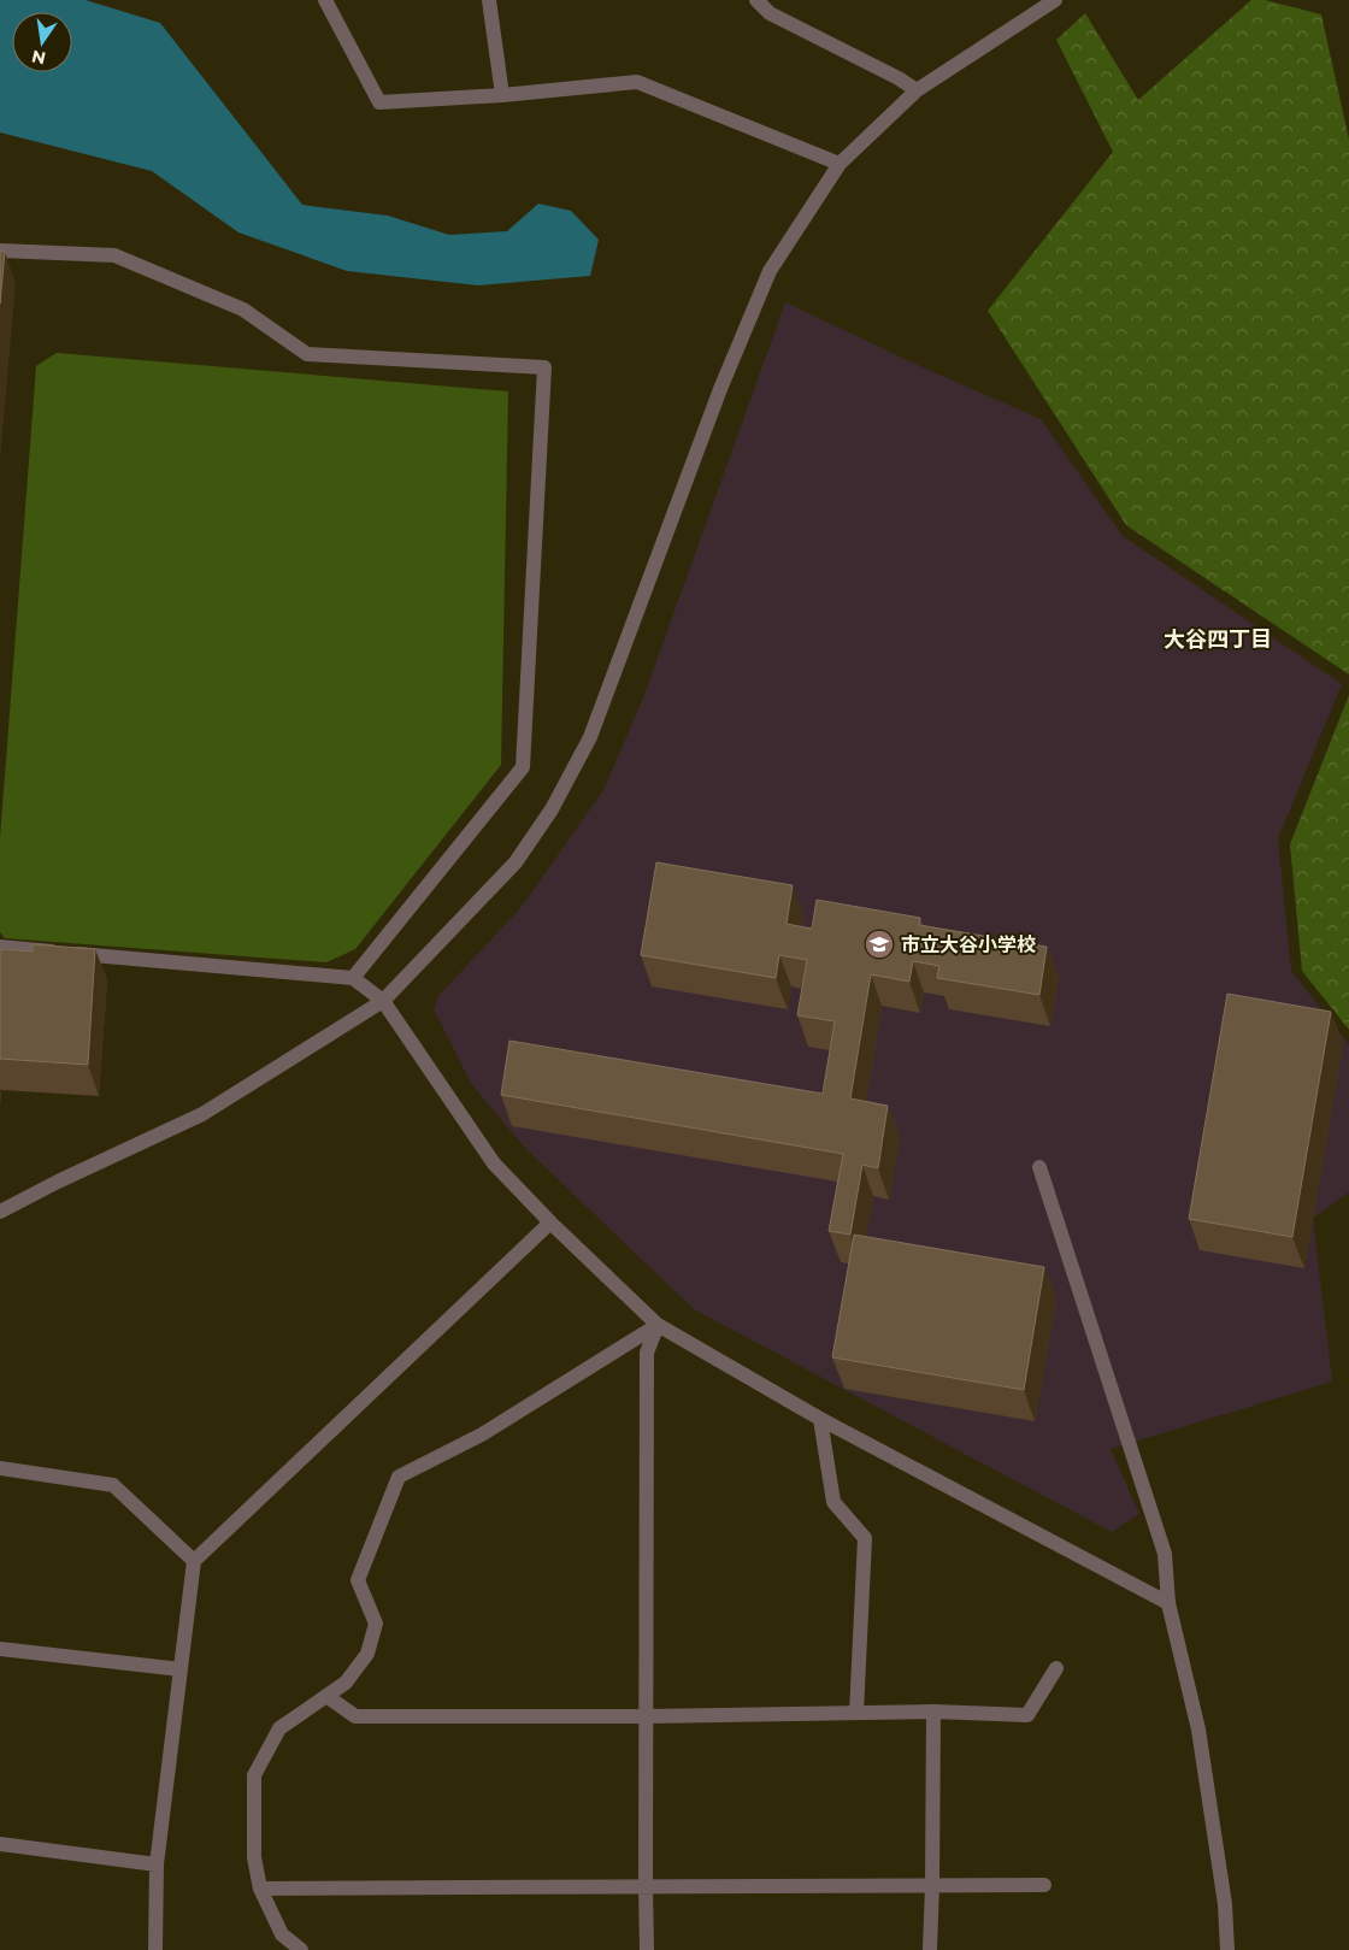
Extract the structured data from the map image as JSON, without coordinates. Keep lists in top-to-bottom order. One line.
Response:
{"districts":["大谷四丁目"],"places":{"school or university":["市立大谷小学校"]},"north":"bottom"}
